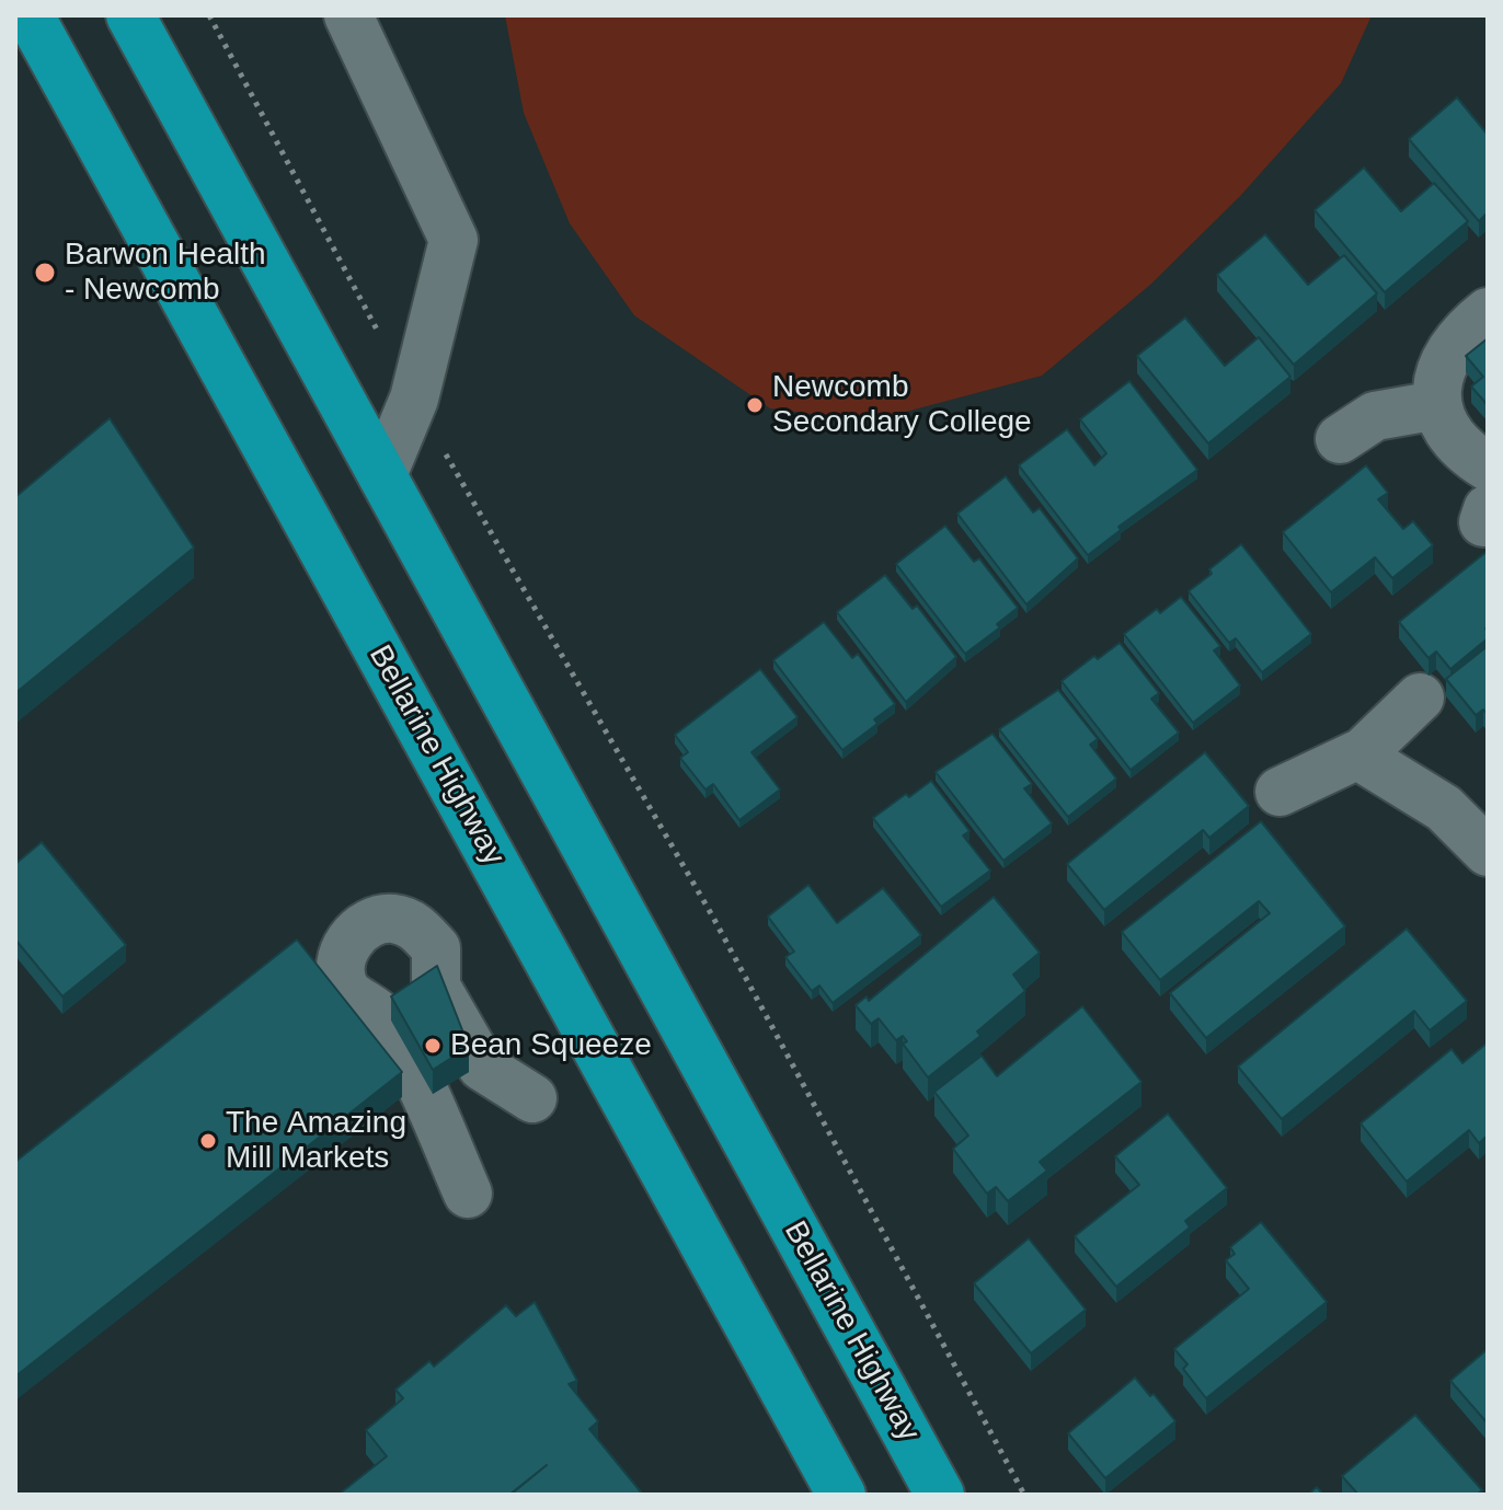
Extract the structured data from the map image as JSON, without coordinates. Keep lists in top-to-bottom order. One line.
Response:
{"streets":{"highway":["Bellarine Highway"]},"places":["Barwon Health - Newcomb","Newcomb Secondary College","Bean Squeeze","The Amazing Mill Markets"]}
